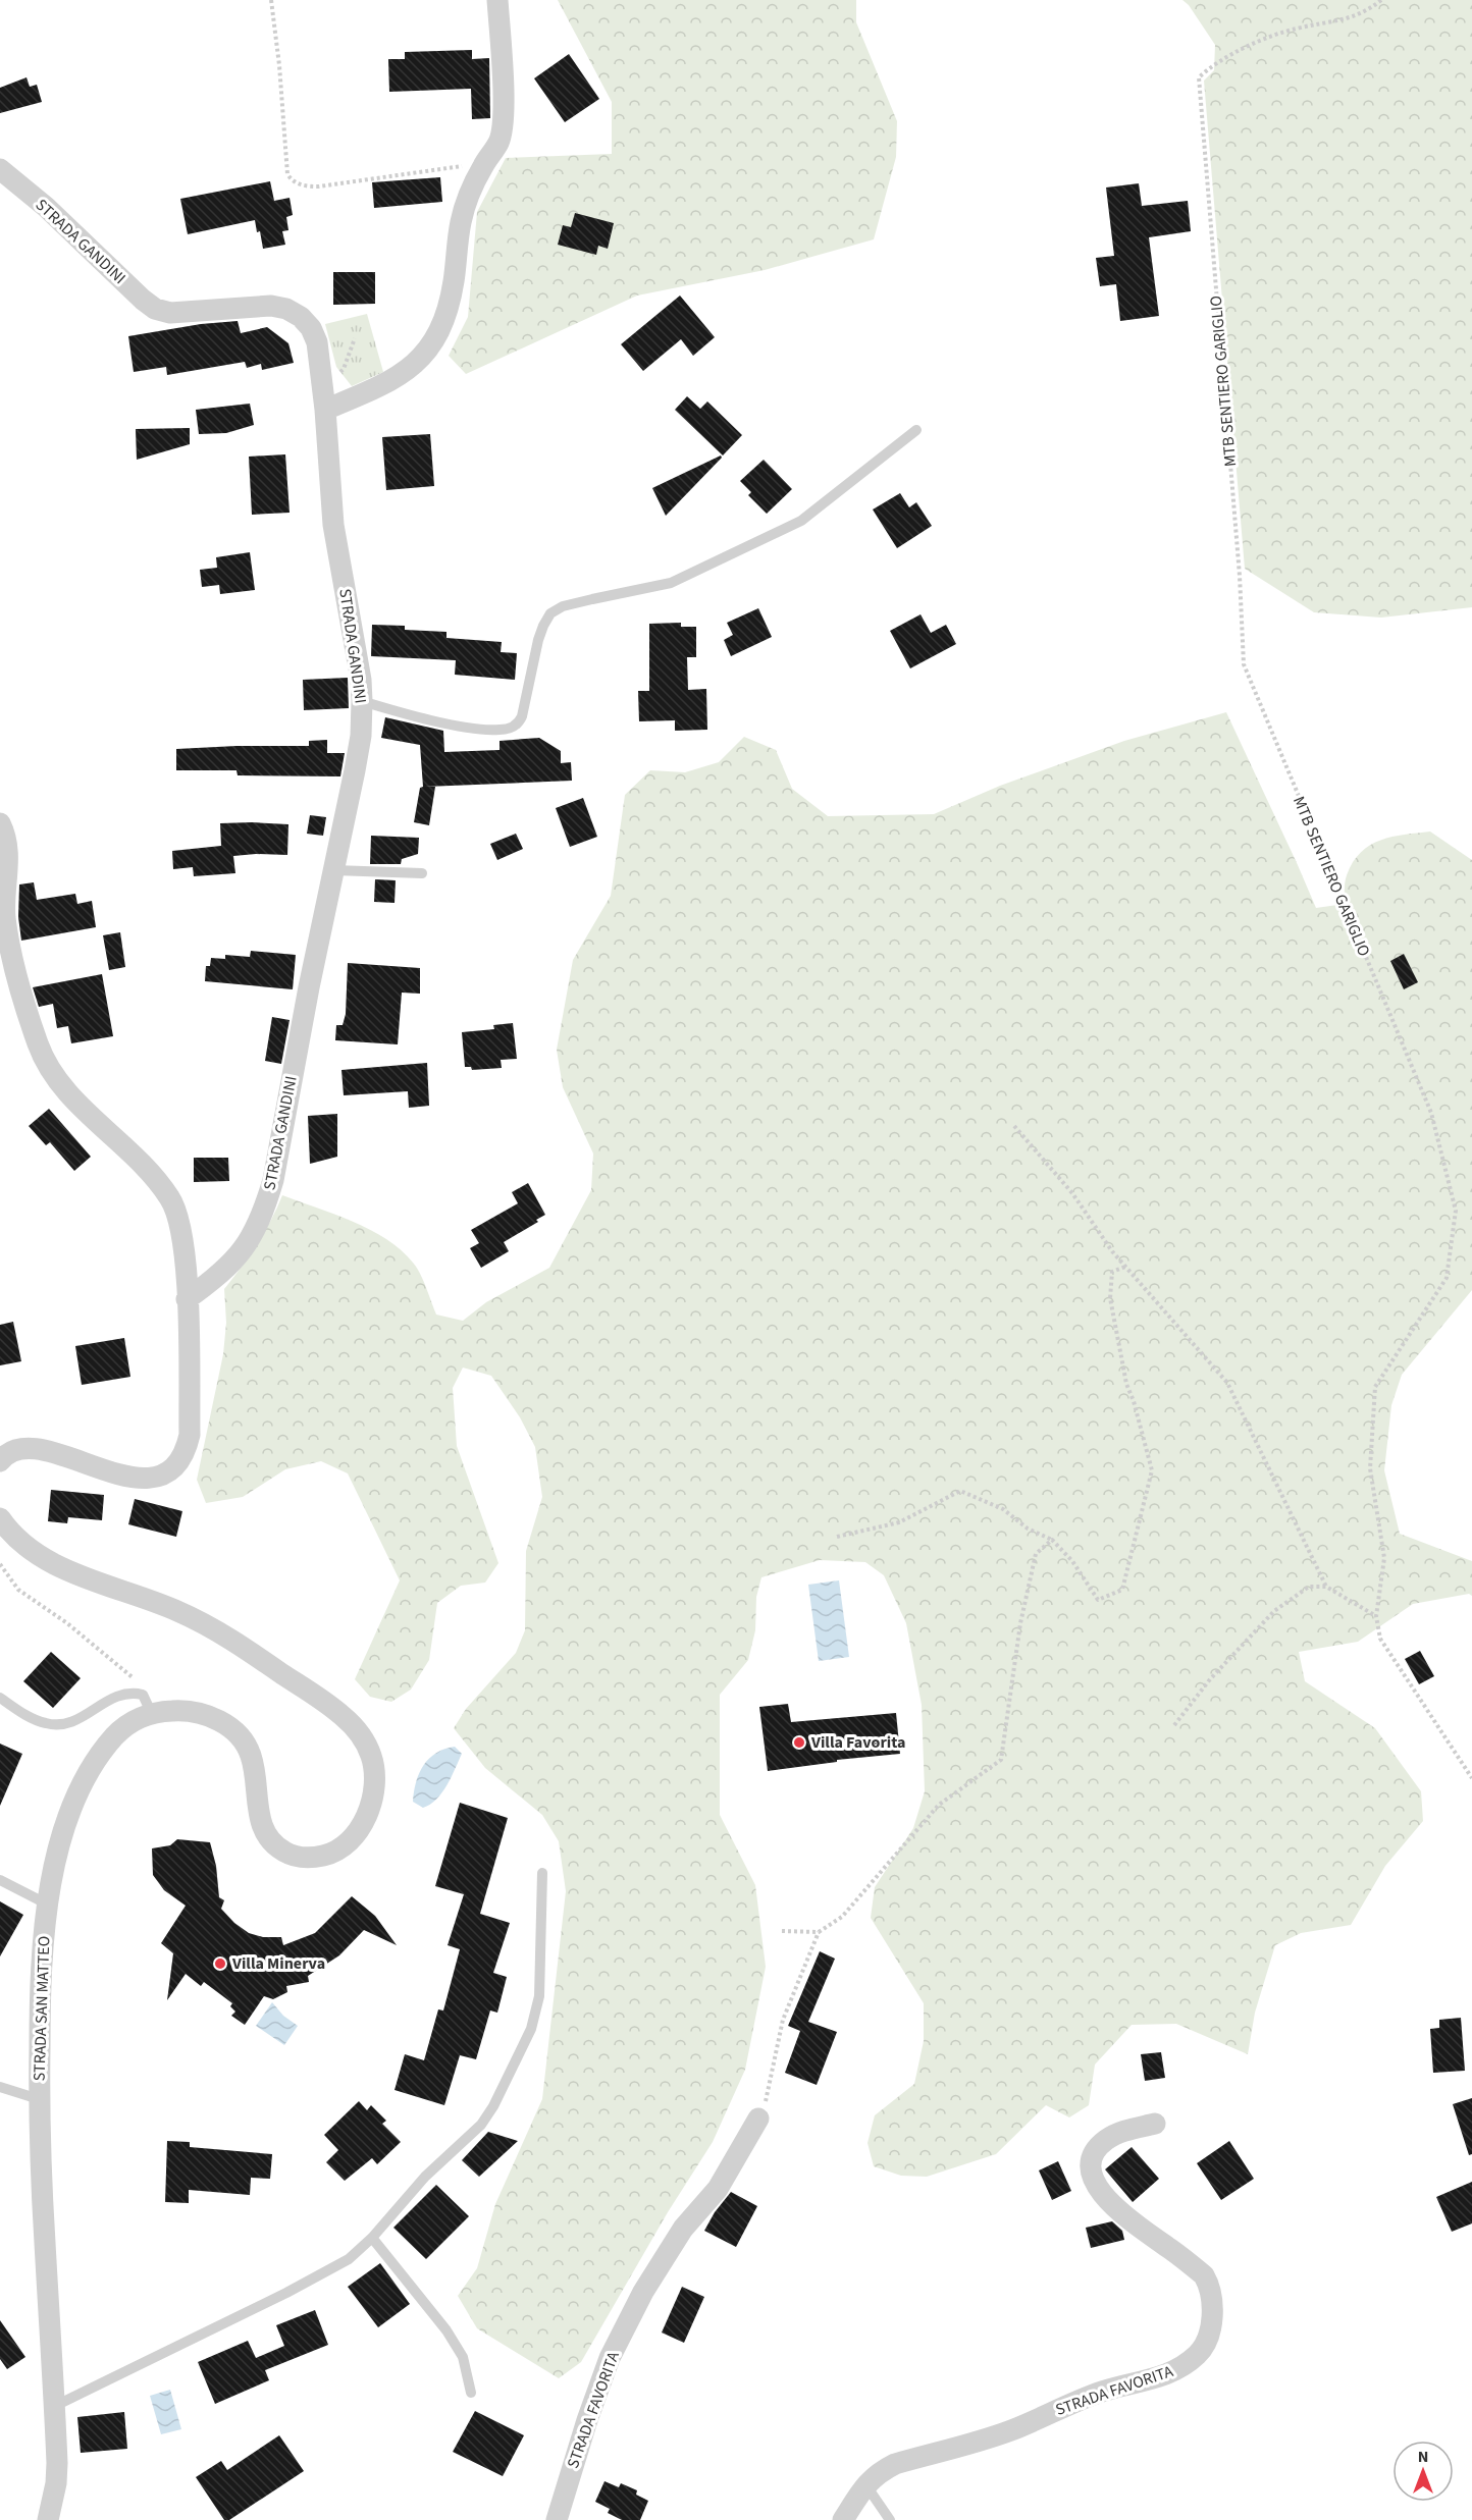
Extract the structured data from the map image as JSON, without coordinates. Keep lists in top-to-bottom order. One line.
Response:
{"streets":{"street":["STRADA GANDINI","STRADA SAN MATTEO","STRADA FAVORITA"],"path":["MTB SENTIERO GARIGLIO"]},"places":["Villa Favorita","Villa Minerva"],"north":"top"}
